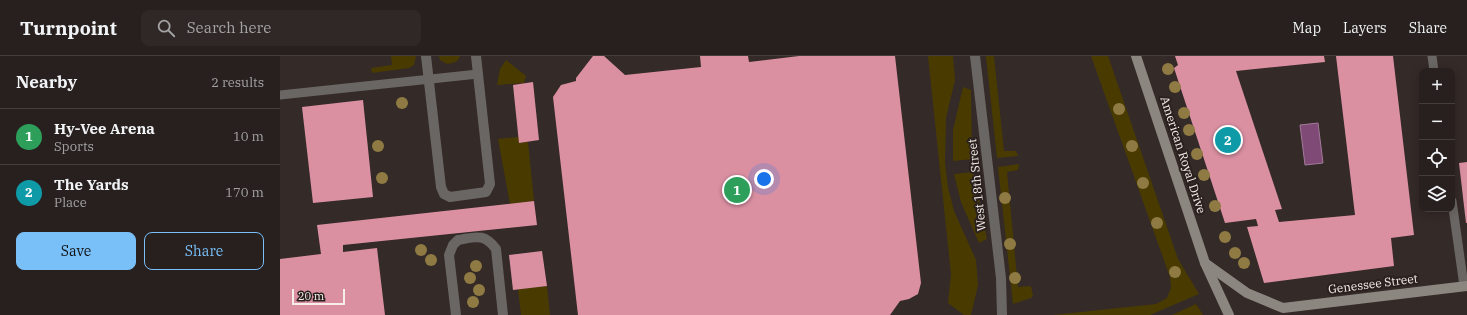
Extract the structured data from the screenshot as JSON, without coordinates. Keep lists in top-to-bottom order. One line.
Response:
{"streets":{"main road":["American Royal Drive","Genessee Street"],"street":["West 18th Street"]},"scale_bar":"20 m","page":{"header":"Turnpoint","search":"Search here","nav":["Map","Layers","Share"],"heading":["Nearby","2 results"],"map_buttons":["+","−"],"list":[{"mark":"1","name":"Hy-Vee Arena","note":"Sports","value":"10 m"},{"mark":"2","name":"The Yards","note":"Place","value":"170 m"}],"pins":["2","1"],"buttons":["Save","Share"],"scale":"20 m"}}
